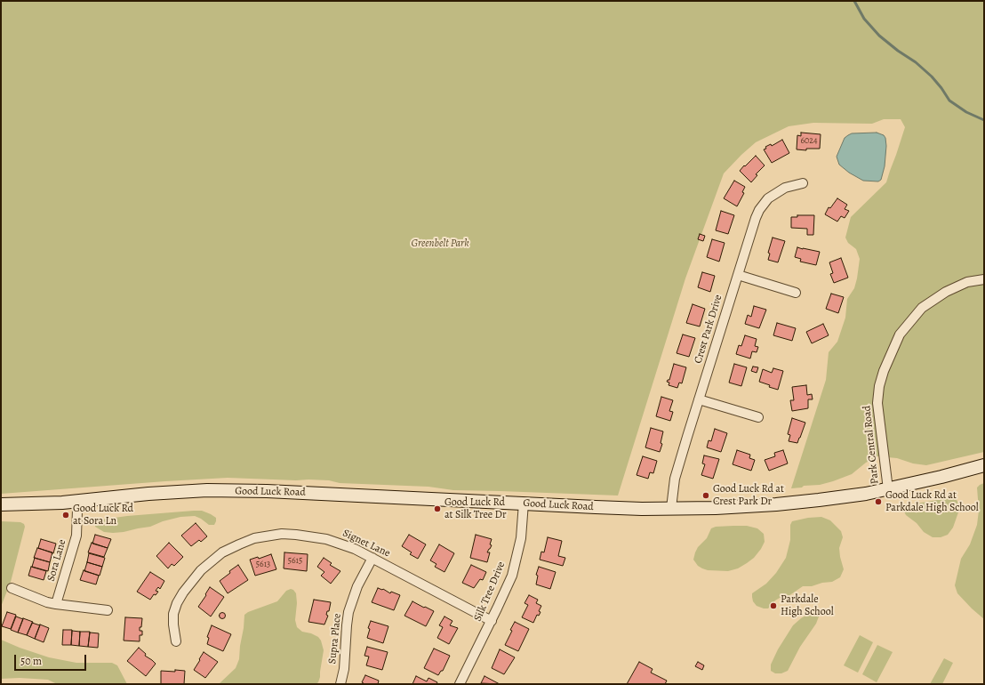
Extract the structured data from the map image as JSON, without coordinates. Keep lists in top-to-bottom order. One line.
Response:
{"streets":{"main road":["Good Luck Road"],"street":["Crest Park Drive","Park Central Road","Signet Lane","Sora Lane","Silk Tree Drive","Supra Place"]},"crossings":[["Crest Park Drive","Good Luck Road"],["Park Central Road","Good Luck Road"],["Good Luck Road","Sora Lane"],["Good Luck Road","Silk Tree Drive"],["Signet Lane","Silk Tree Drive"],["Signet Lane","Supra Place"]],"parks":["Greenbelt Park"],"places":["Good Luck Rd at Crest Park Dr","Good Luck Rd at Parkdale High School","Good Luck Rd at Silk Tree Dr","Good Luck Rd at Sora Ln","Parkdale High School"],"house_numbers":["6024","5615","5613"],"scale_bar":"50 m"}
